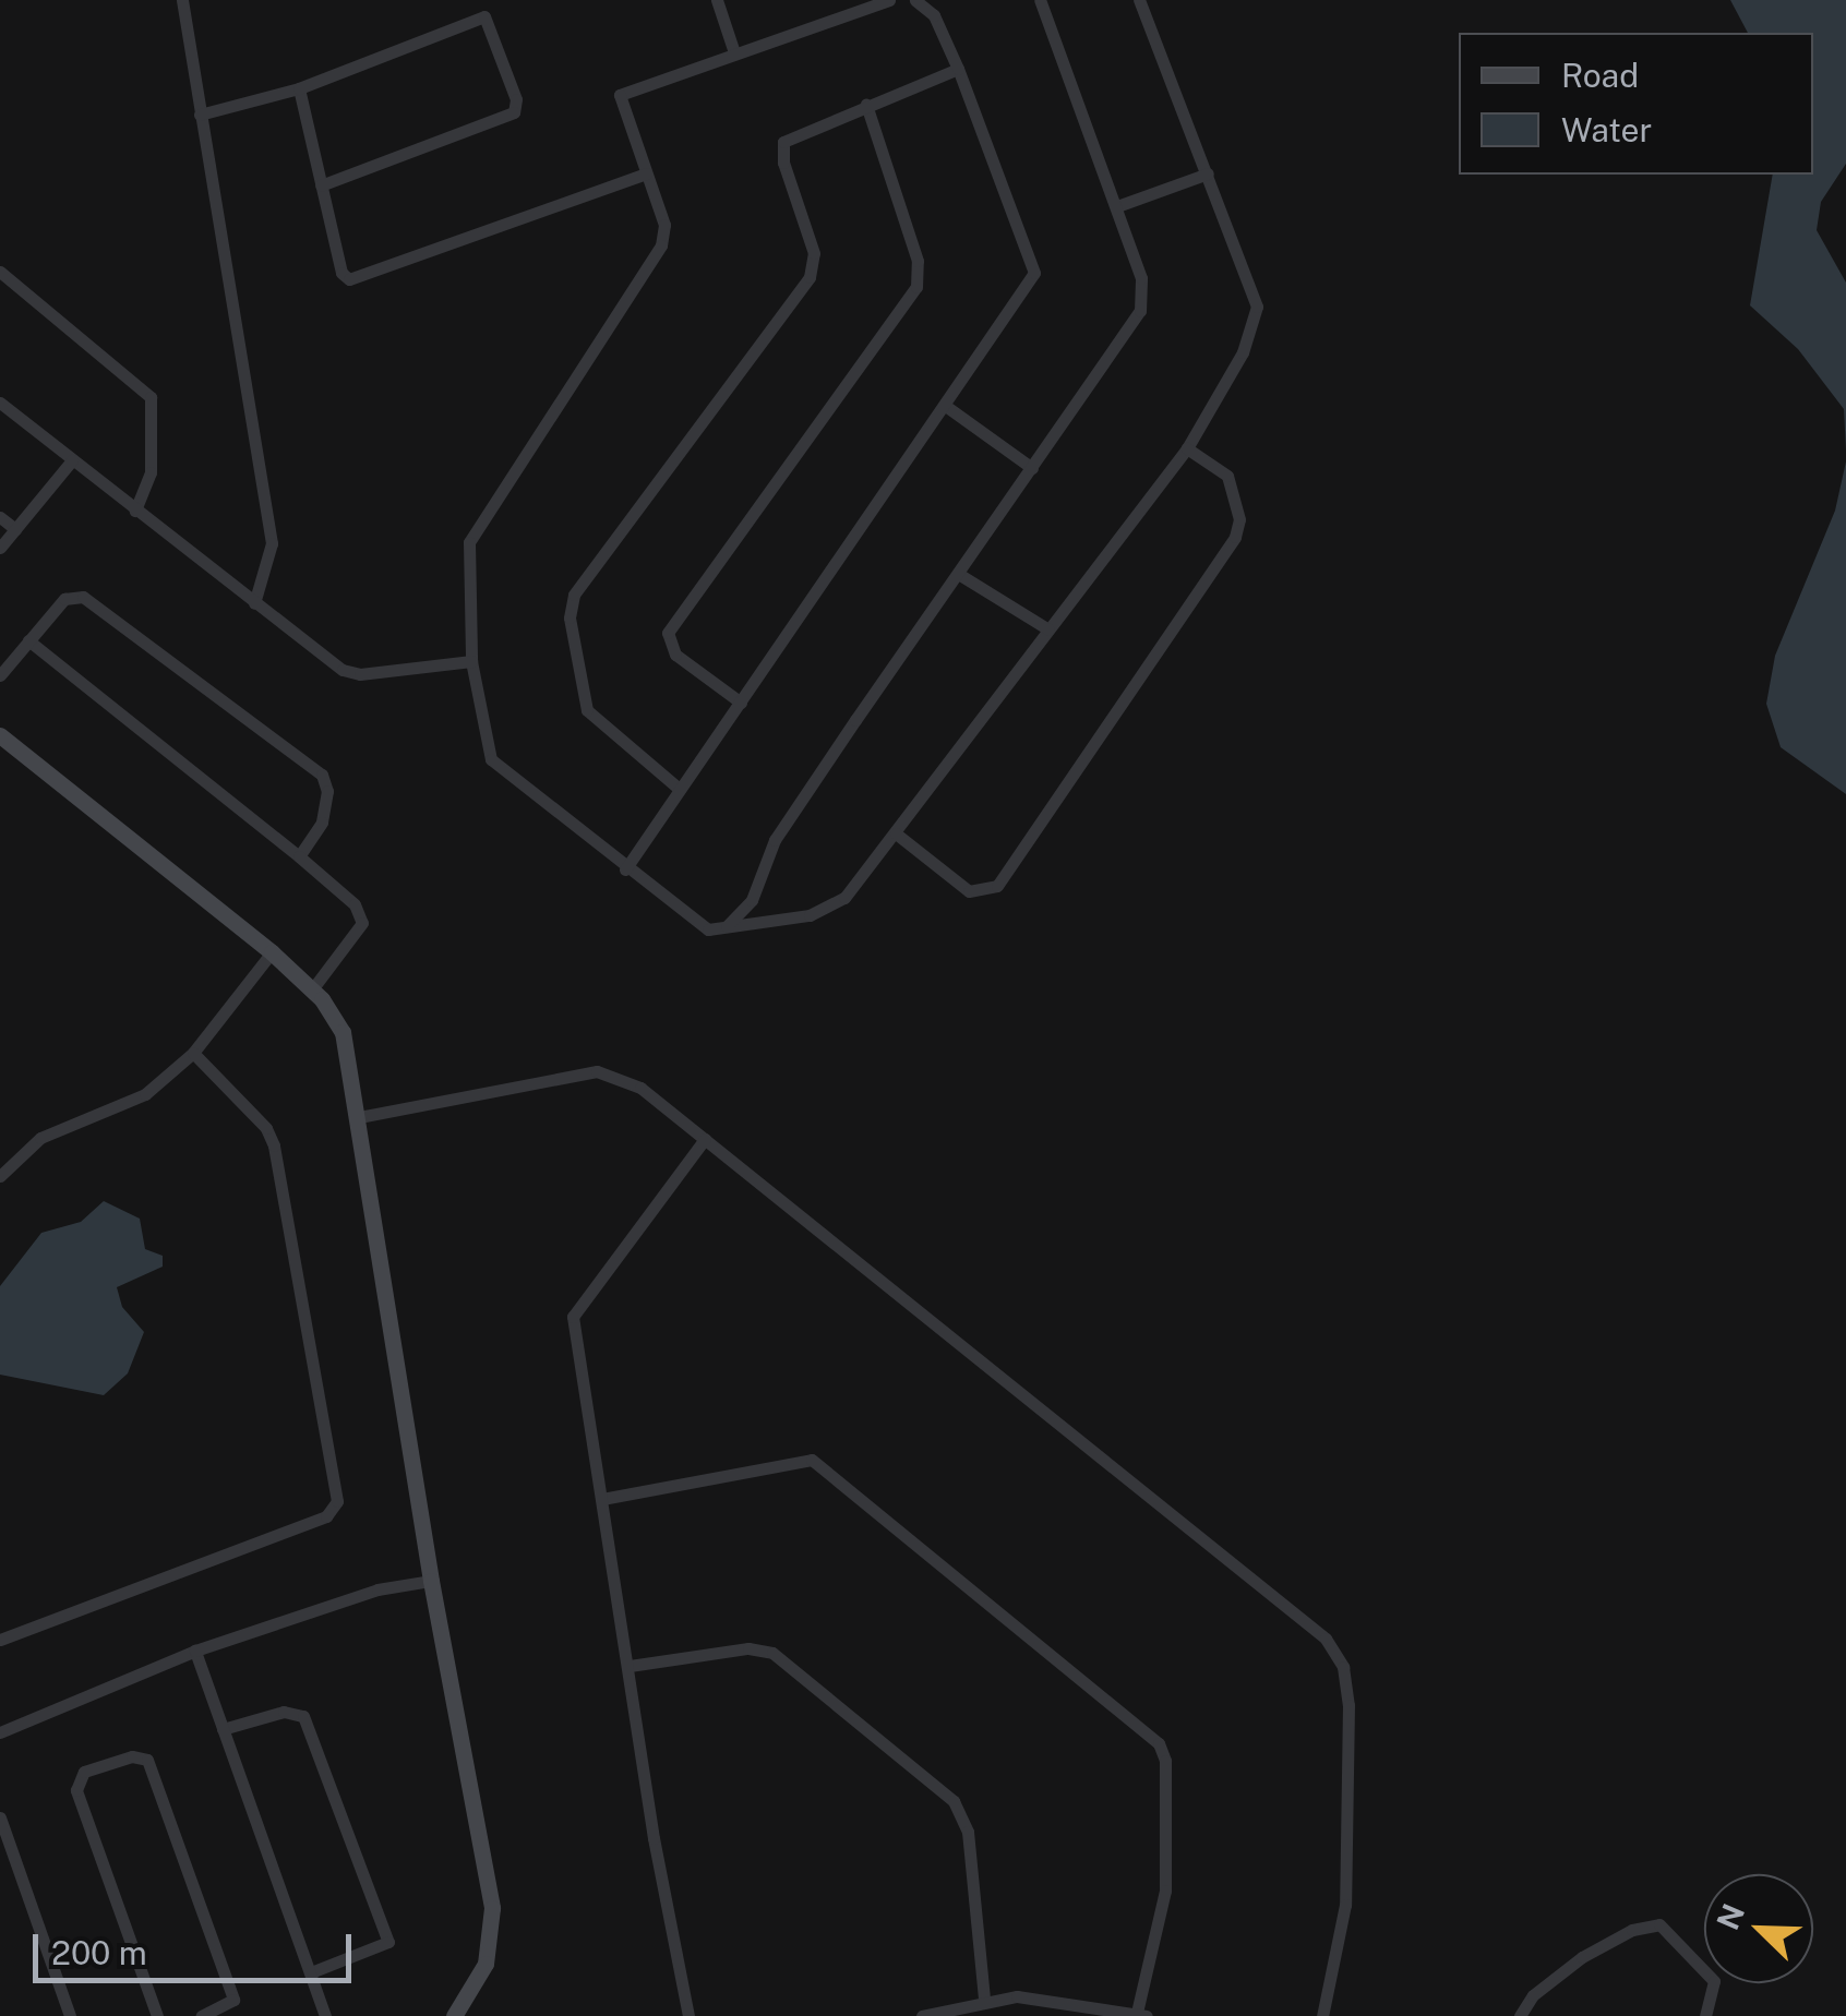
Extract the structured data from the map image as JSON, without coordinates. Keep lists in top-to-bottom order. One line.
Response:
{"legend":["Road","Water"],"scale_bar":"200 m","north":"top left"}
